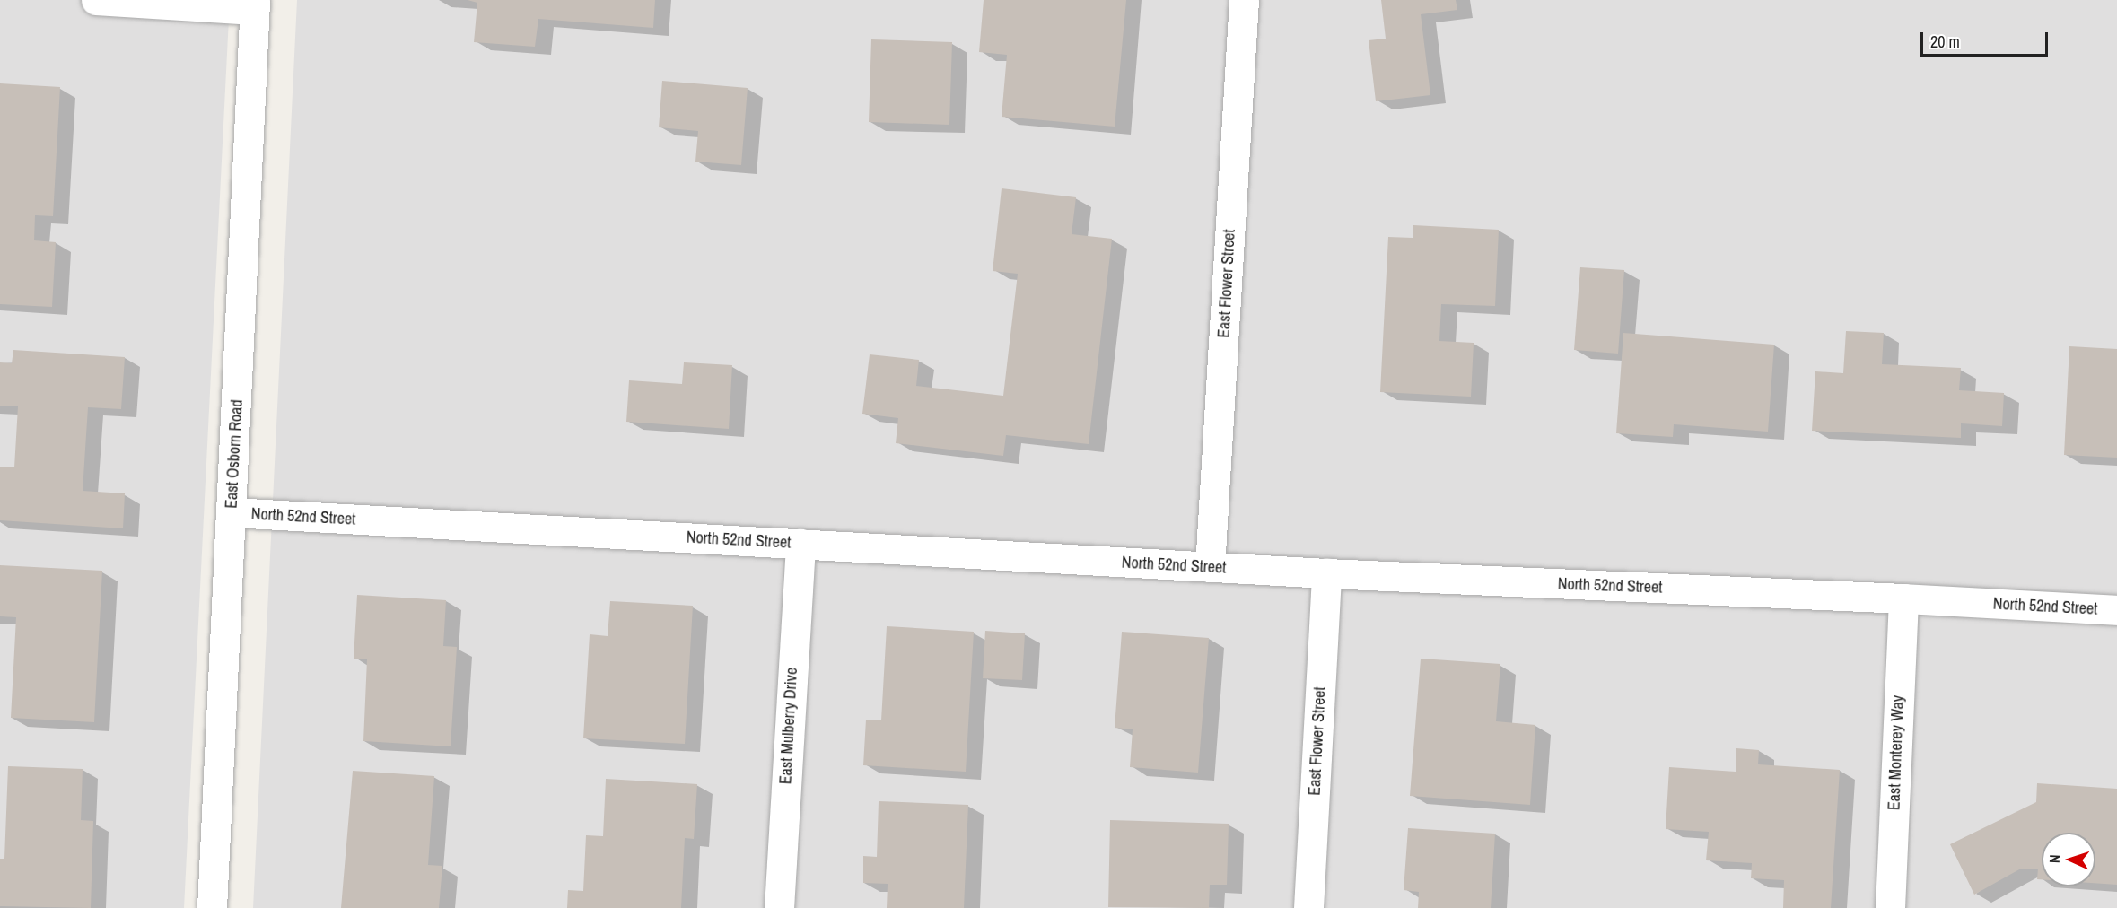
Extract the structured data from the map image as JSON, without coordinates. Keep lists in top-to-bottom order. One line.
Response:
{"streets":{"street":["East Flower Street","East Osborn Road","North 52nd Street","East Mulberry Drive","East Monterey Way"]},"crossings":[["East Flower Street","North 52nd Street"],["East Osborn Road","North 52nd Street"],["North 52nd Street","East Mulberry Drive"],["North 52nd Street","East Monterey Way"]],"scale_bar":"20 m","north":"left"}
